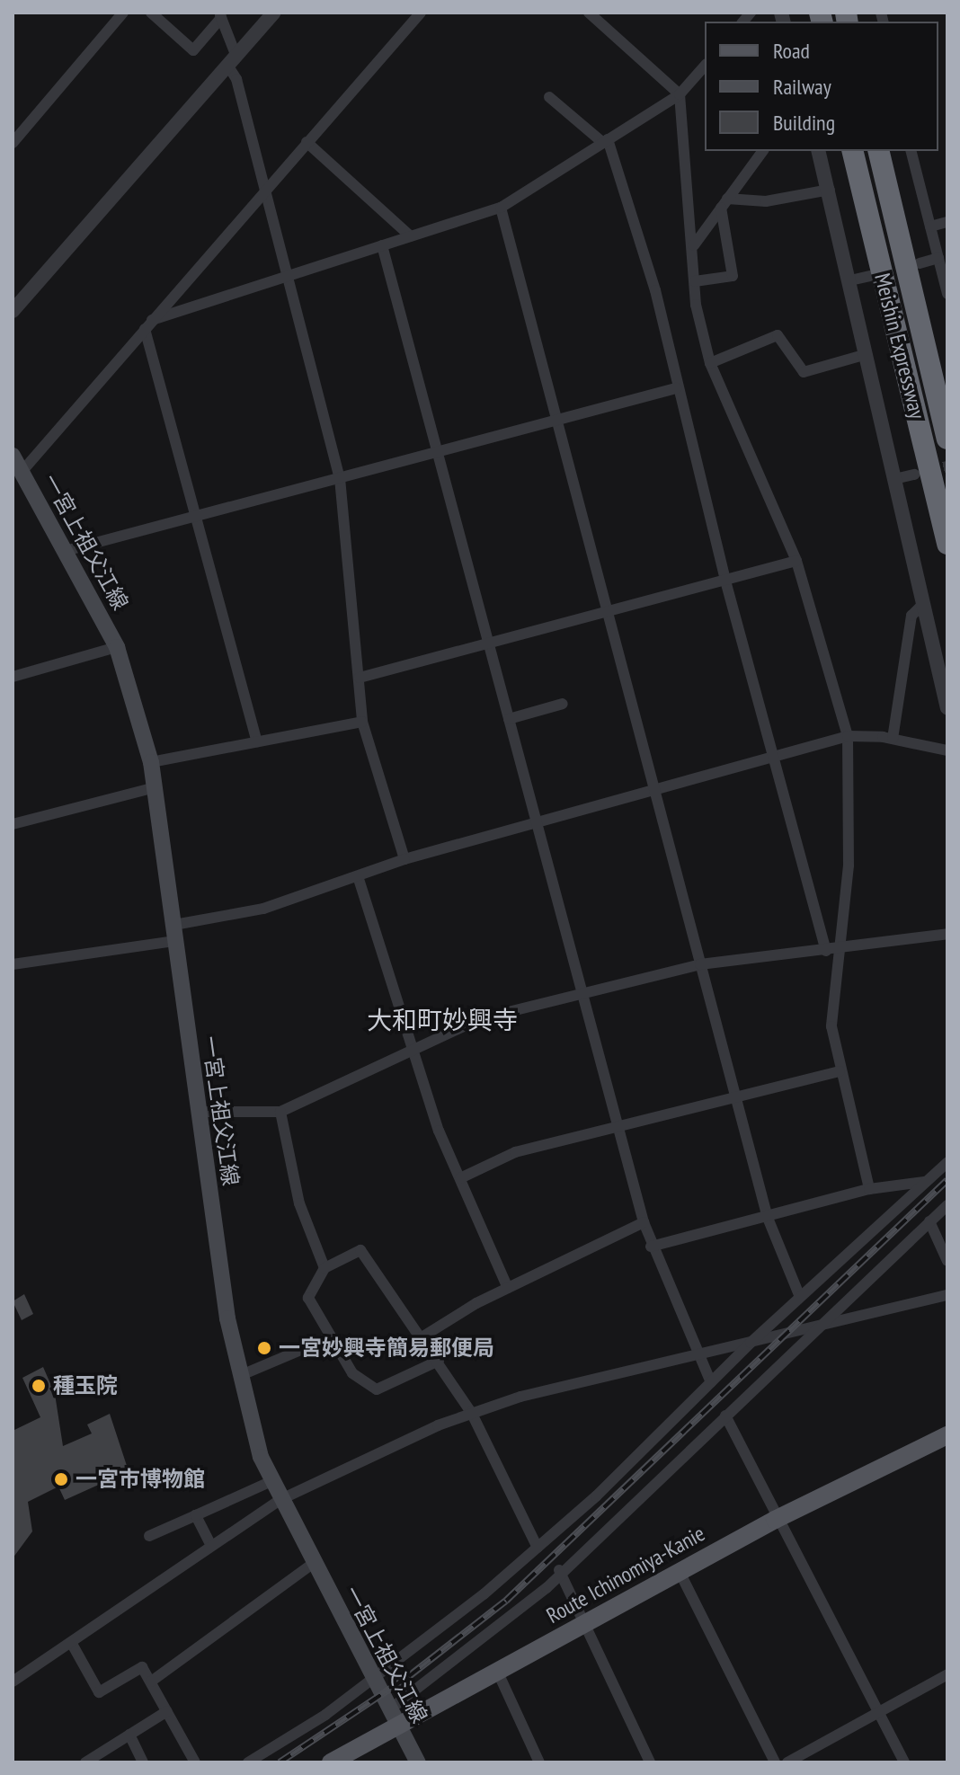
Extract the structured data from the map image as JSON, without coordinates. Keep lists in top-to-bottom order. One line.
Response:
{"streets":{"highway":["Meishin Expressway"],"main road":["一宮上祖父江線","Route Ichinomiya-Kanie"]},"crossings":[["一宮上祖父江線","Route Ichinomiya-Kanie"]],"districts":["大和町妙興寺"],"places":["一宮妙興寺簡易郵便局","種玉院","一宮市博物館"],"legend":["Road","Railway","Building"]}
